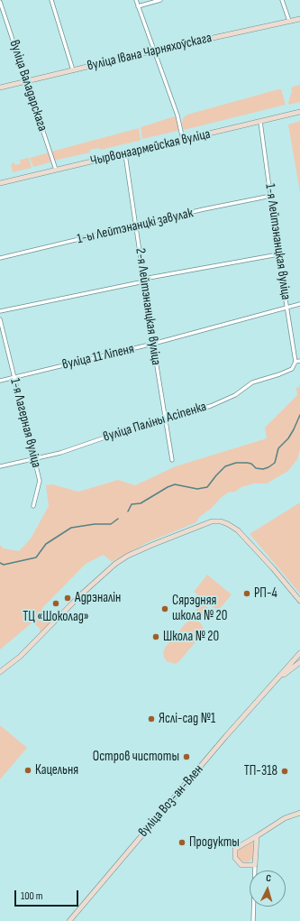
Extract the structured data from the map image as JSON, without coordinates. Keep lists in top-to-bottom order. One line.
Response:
{"streets":{"street":["вуліца Івана Чарняхоўскага","вуліца Валадарскага","Чырвонаармейская вуліца","1-ы Лейтэнанцкі завулак","1-я Лейтэнанцкая вуліца","2-я Лейтэнанцкая вуліца","вуліца 11 Ліпеня","вуліца Паліны Асіпенка","1-я Лагерная вуліца","вуліца Воз-ан-Влен"]},"crossings":[["вуліца Івана Чарняхоўскага","вуліца Валадарскага"],["вуліца Валадарскага","Чырвонаармейская вуліца"],["Чырвонаармейская вуліца","1-я Лейтэнанцкая вуліца"],["Чырвонаармейская вуліца","2-я Лейтэнанцкая вуліца"],["1-ы Лейтэнанцкі завулак","1-я Лейтэнанцкая вуліца"],["1-ы Лейтэнанцкі завулак","2-я Лейтэнанцкая вуліца"],["1-я Лейтэнанцкая вуліца","вуліца 11 Ліпеня"],["1-я Лейтэнанцкая вуліца","вуліца Паліны Асіпенка"],["2-я Лейтэнанцкая вуліца","вуліца 11 Ліпеня"],["2-я Лейтэнанцкая вуліца","вуліца Паліны Асіпенка"],["вуліца 11 Ліпеня","1-я Лагерная вуліца"],["вуліца Паліны Асіпенка","1-я Лагерная вуліца"]],"places":["РП-4","Адрэналін","ТЦ «Шоколад»","Сярэдняя школа № 20","Школа № 20","Яслі-сад №1","Остров чистоты","Кацельня","ТП-318","Продукты"],"scale_bar":"100 m","north":"top"}
